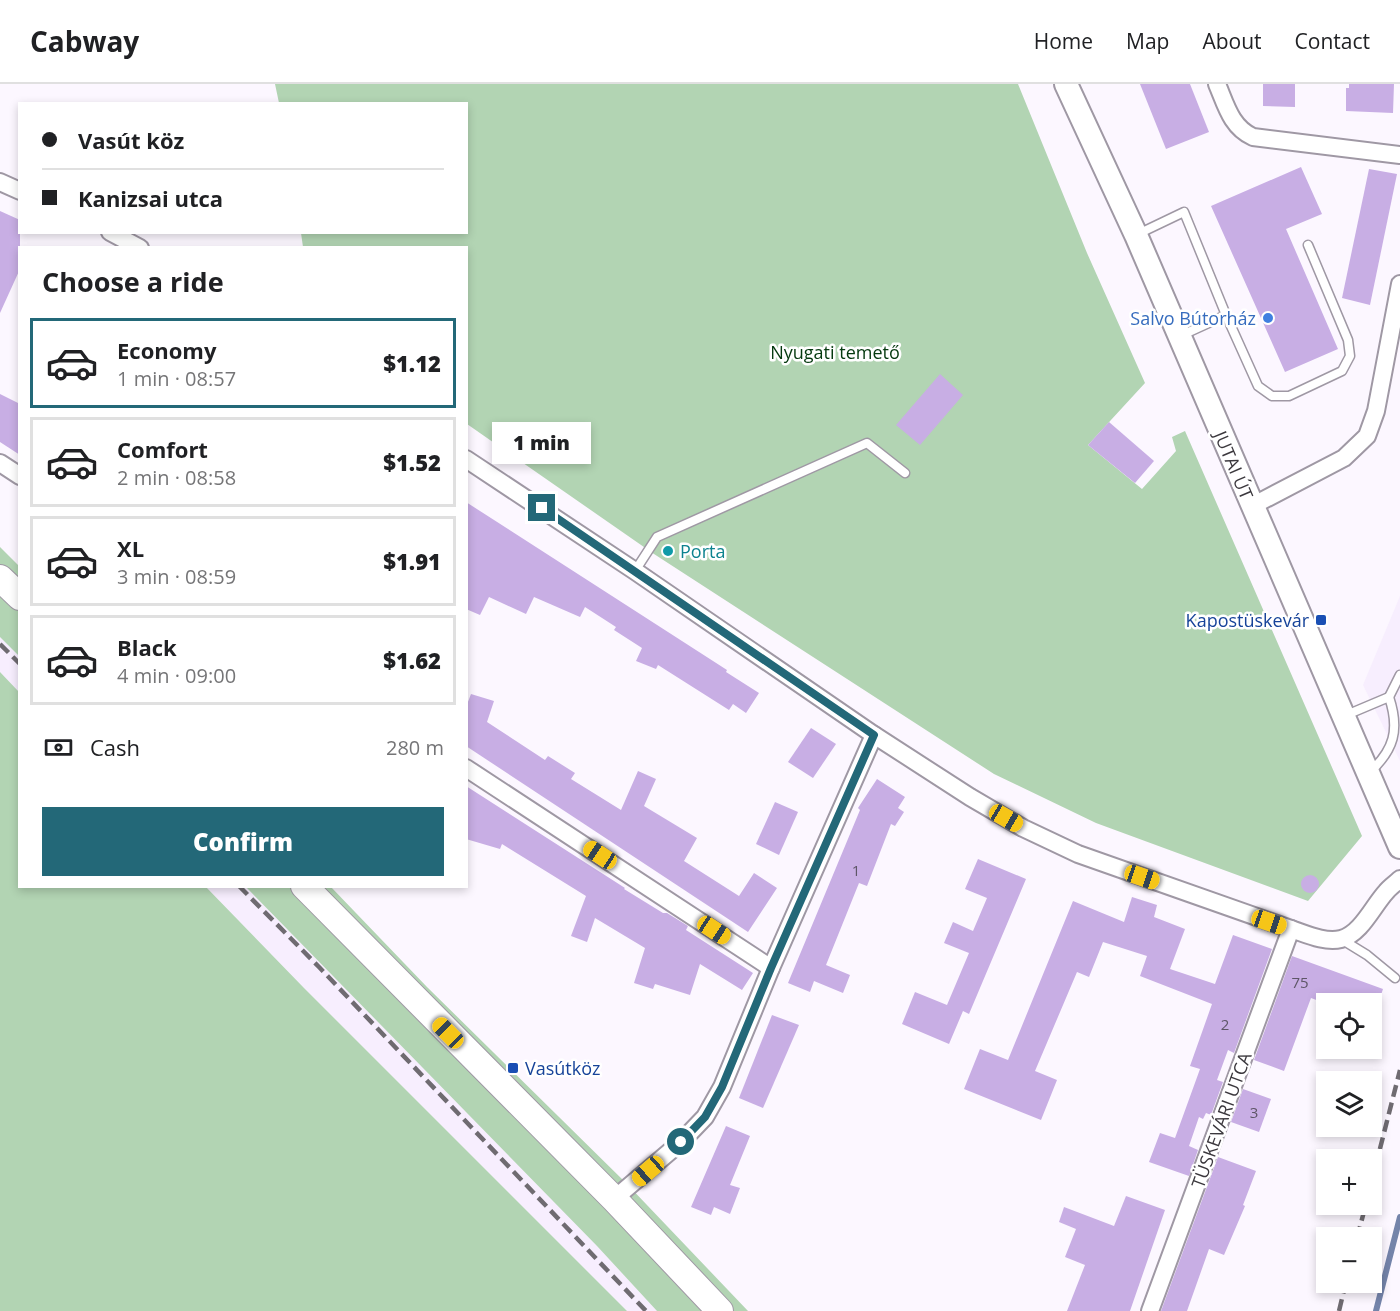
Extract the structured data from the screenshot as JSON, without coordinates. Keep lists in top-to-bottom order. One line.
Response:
{"streets":{"street":["JUTAI ÚT","TÜSKEVÁRI UTCA"]},"parks":["Nyugati temető"],"places":{"other":["Salvo Bútorház","Porta"],"transit":["Kapostüskevár","Vasútköz"]},"house_numbers":["1","75","2","3"],"page":{"header":"Cabway","nav":["Home","Map","About","Contact"],"banner":["Vasút köz","Kanizsai utca"],"heading":"Choose a ride","list":[{"name":"Economy","note":"1 min · 08:57","value":"$1.12"},{"name":"Comfort","note":"2 min · 08:58","value":"$1.52"},{"name":"XL","note":"3 min · 08:59","value":"$1.91"},{"name":"Black","note":"4 min · 09:00","value":"$1.62"}],"bubble":"1 min","pay":["Cash","280 m"],"buttons":"Confirm","map_buttons":["+","−"]}}
